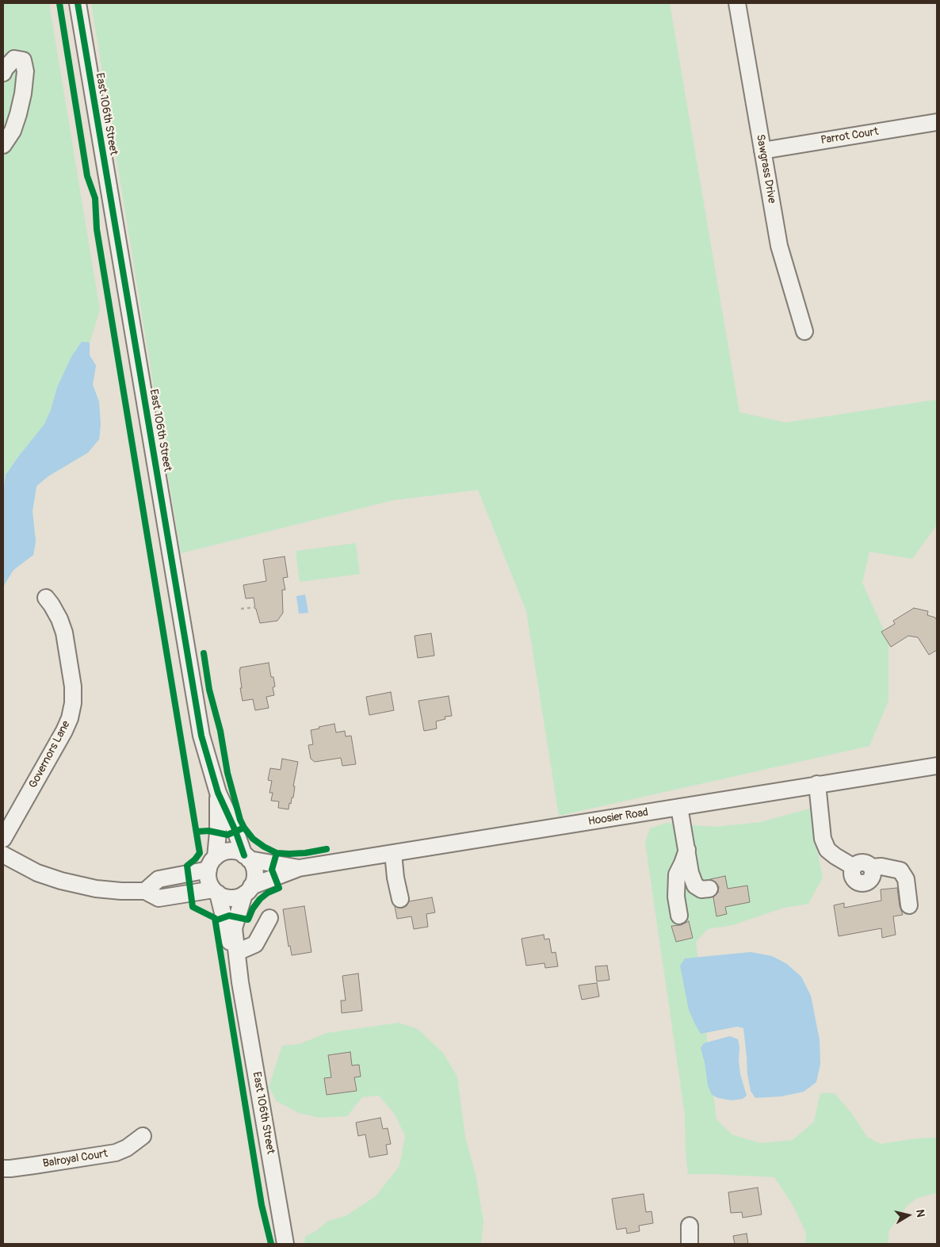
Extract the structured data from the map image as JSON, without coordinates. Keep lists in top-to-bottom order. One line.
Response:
{"streets":{"street":["East 106th Street","Parrot Court","Sawgrass Drive","Governors Lane","Hoosier Road","Balroyal Court"]},"crossings":[["East 106th Street","Hoosier Road"],["Parrot Court","Sawgrass Drive"]],"north":"right"}
